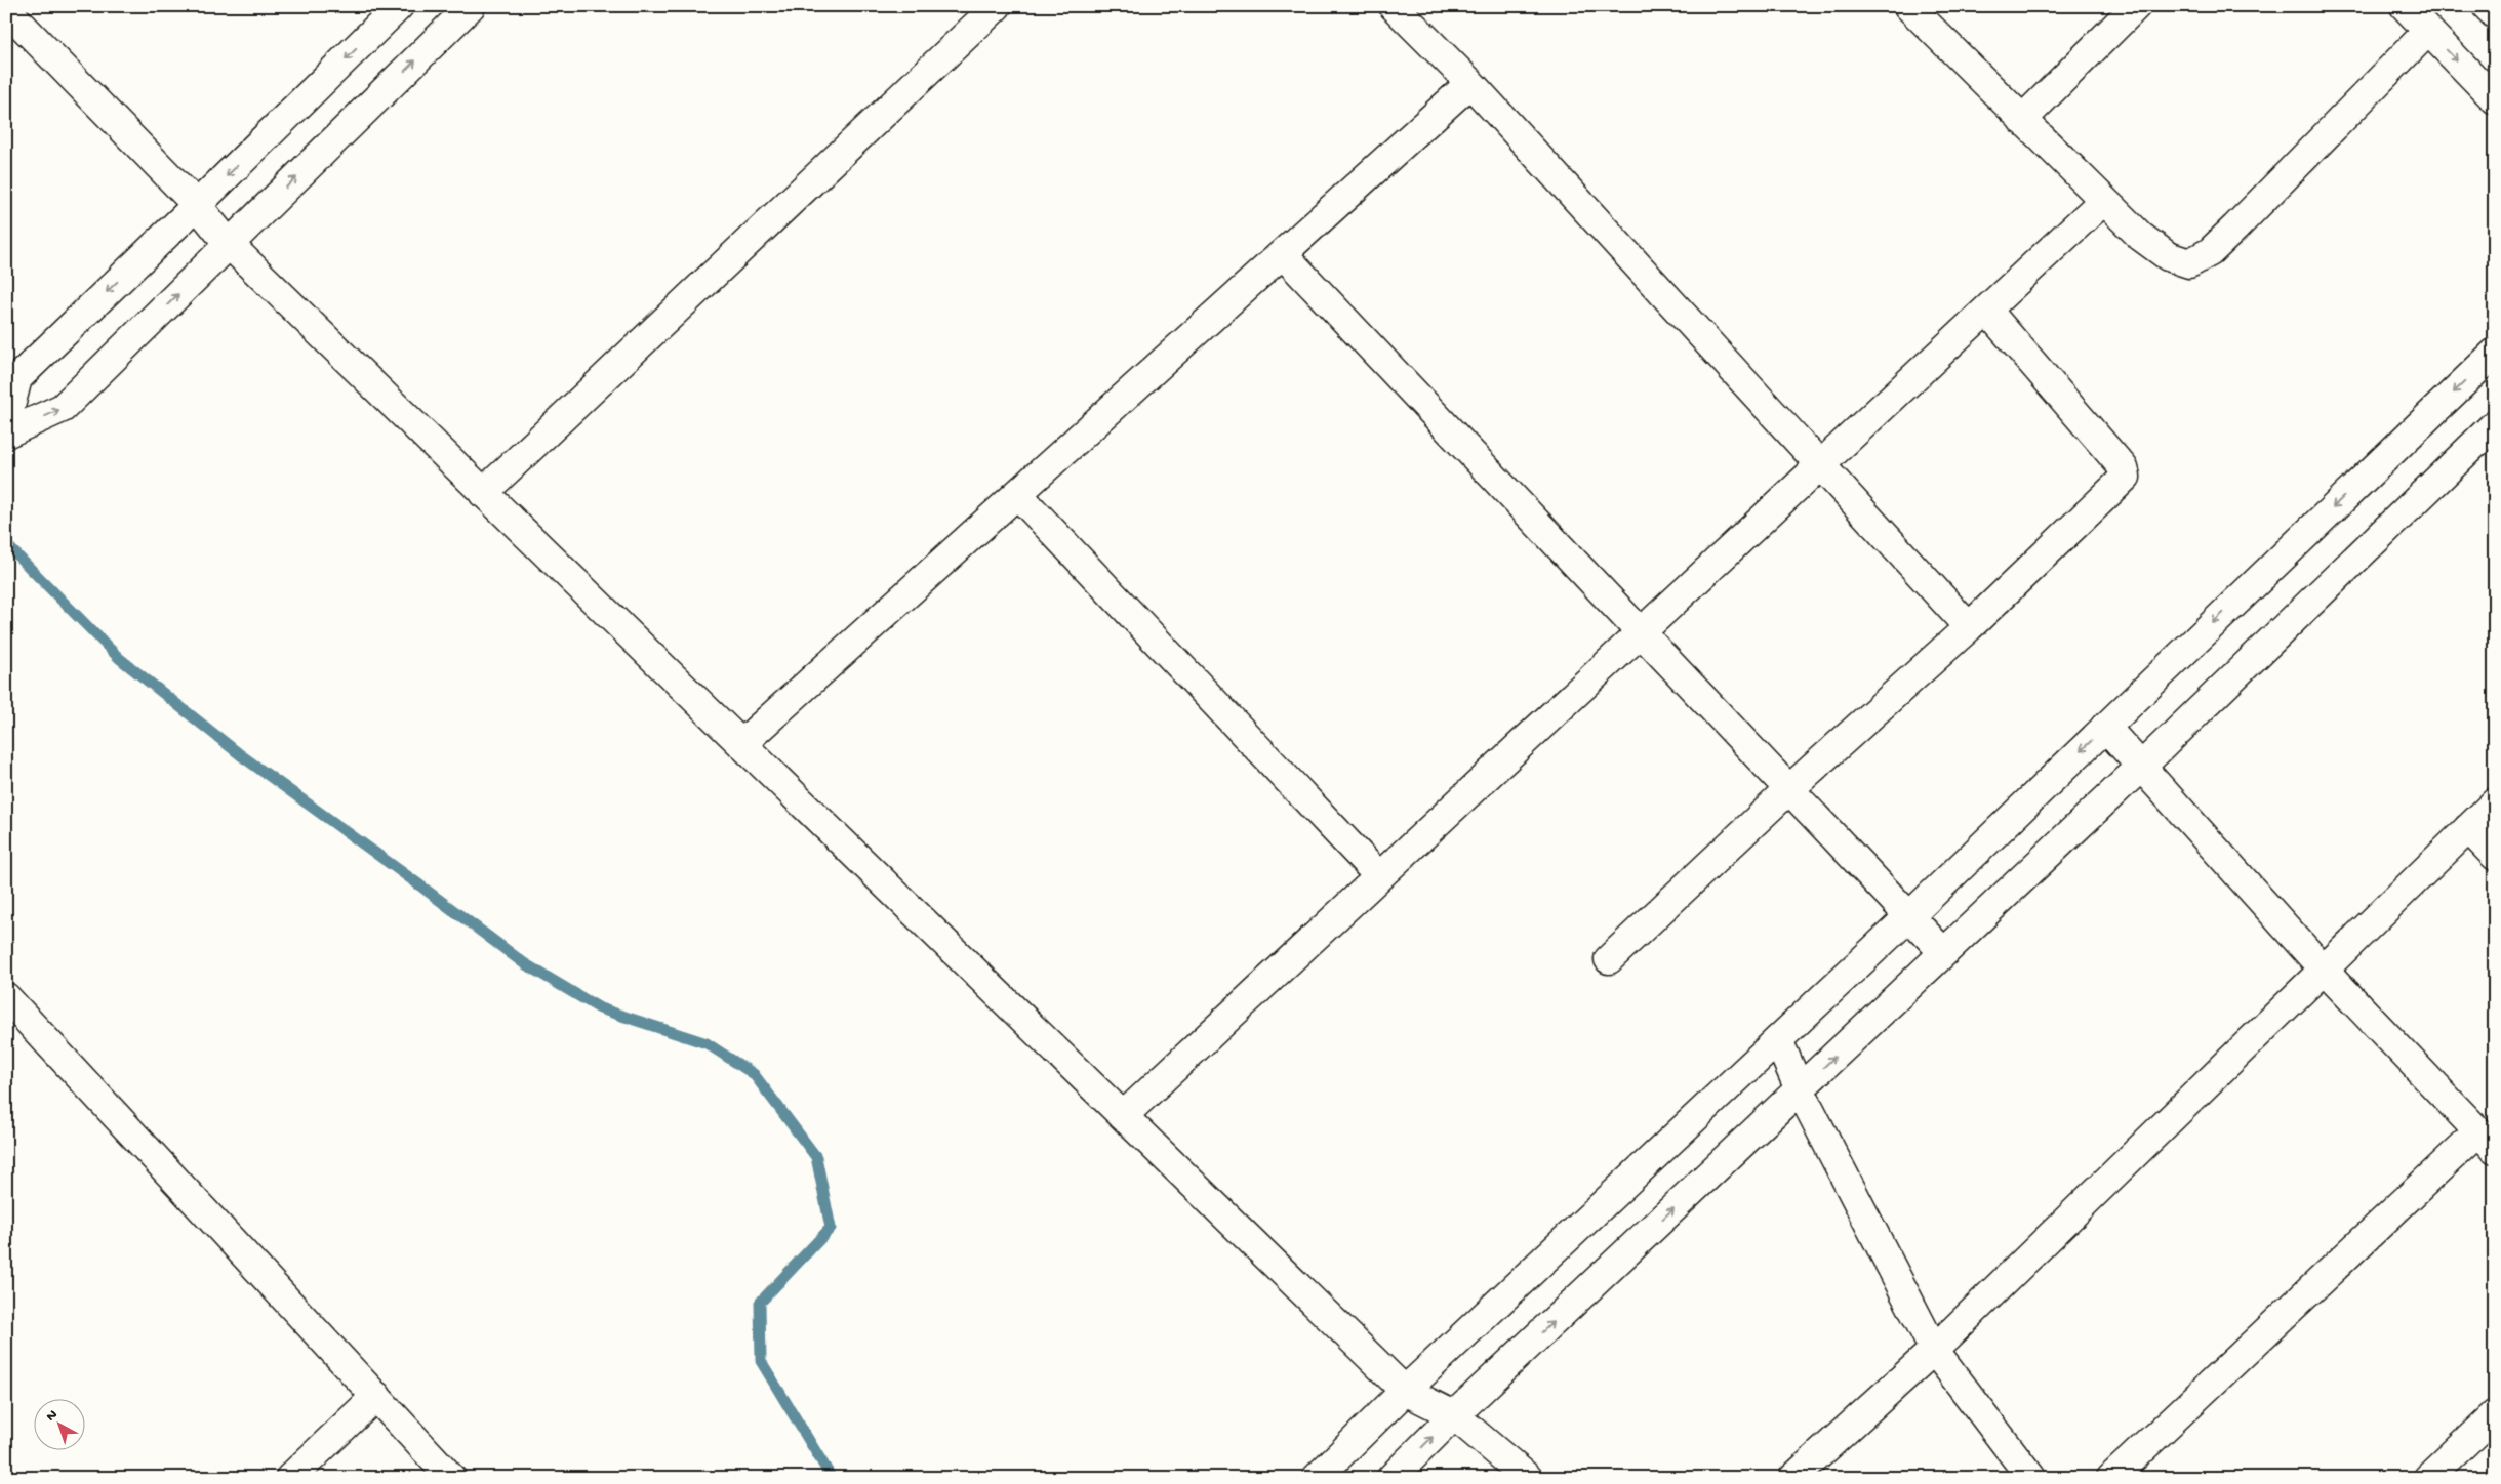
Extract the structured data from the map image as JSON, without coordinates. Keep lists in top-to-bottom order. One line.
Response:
{"north":"top left"}
